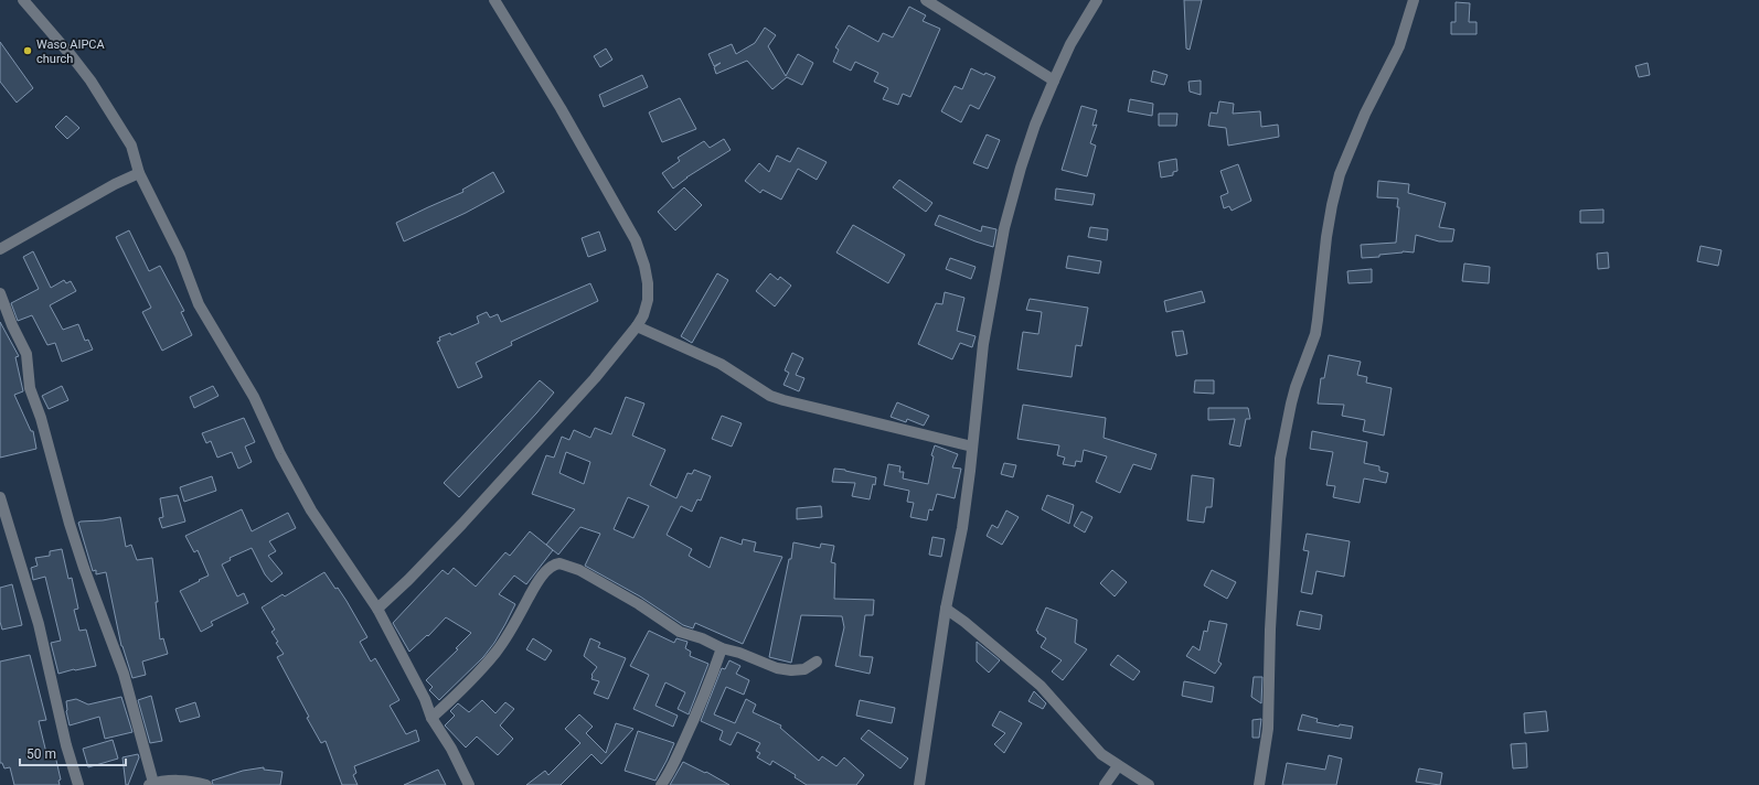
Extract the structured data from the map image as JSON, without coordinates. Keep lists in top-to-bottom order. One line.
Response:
{"places":["Waso AIPCA church"],"scale_bar":"50 m"}
